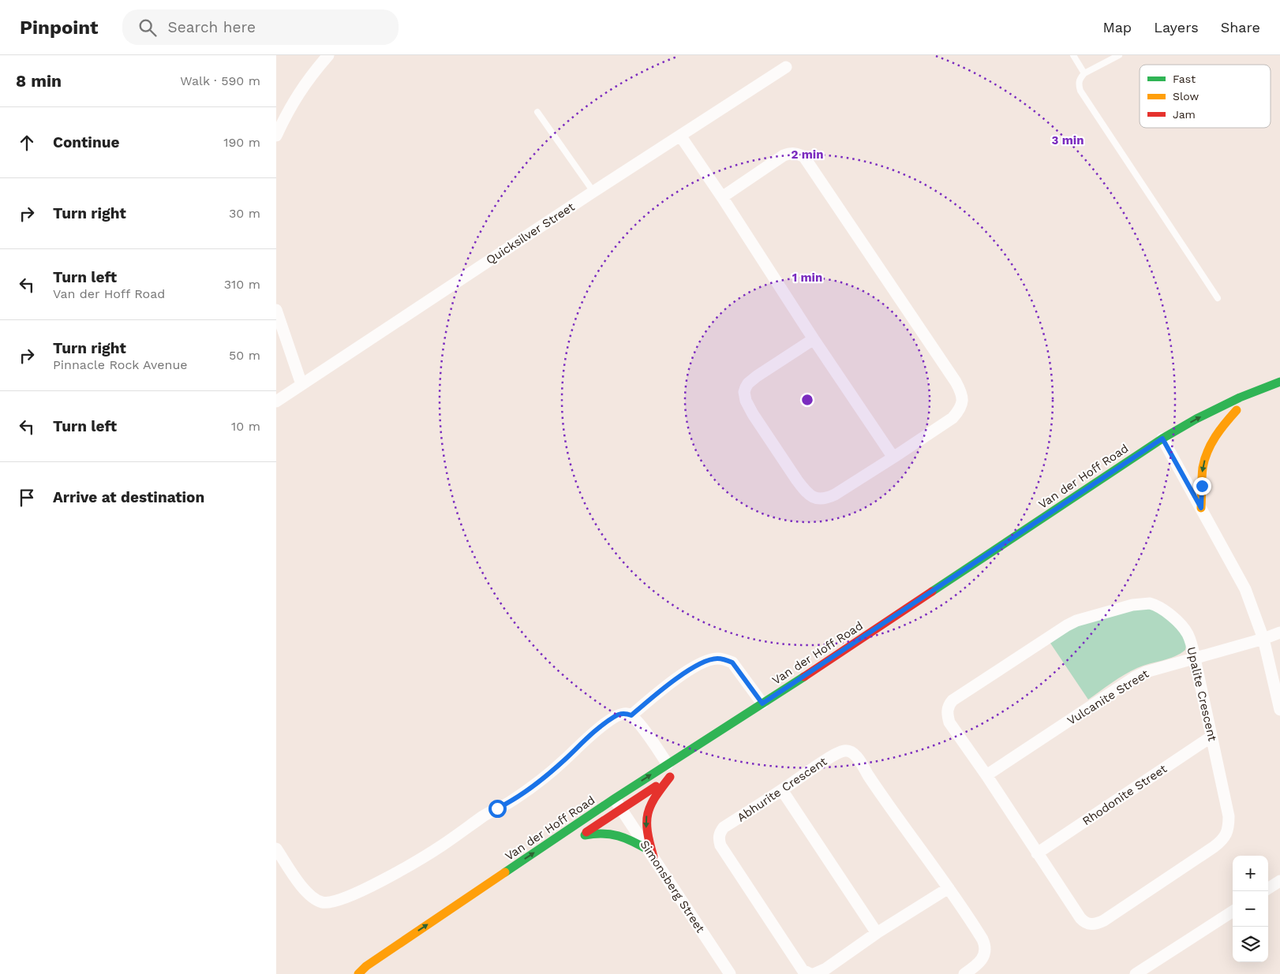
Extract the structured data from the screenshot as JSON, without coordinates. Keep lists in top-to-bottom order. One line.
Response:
{"streets":{"main road":["Van der Hoff Road"],"street":["Quicksilver Street","Upalite Crescent","Vulcanite Street","Abhurite Crescent","Rhodonite Street","Simonsberg Street"]},"crossings":[["Van der Hoff Road","Simonsberg Street"],["Upalite Crescent","Vulcanite Street"],["Upalite Crescent","Rhodonite Street"]],"legend":["Fast","Slow","Jam"],"page":{"header":"Pinpoint","search":"Search here","nav":["Map","Layers","Share"],"heading":["8 min","Walk · 590 m"],"list":[["Continue","190 m"],["Turn right","30 m"],["Turn left","Van der Hoff Road","310 m"],["Turn right","Pinnacle Rock Avenue","50 m"],["Turn left","10 m"],"Arrive at destination"],"map_buttons":["+","−"]},"rings":["3 min","2 min","1 min"]}
